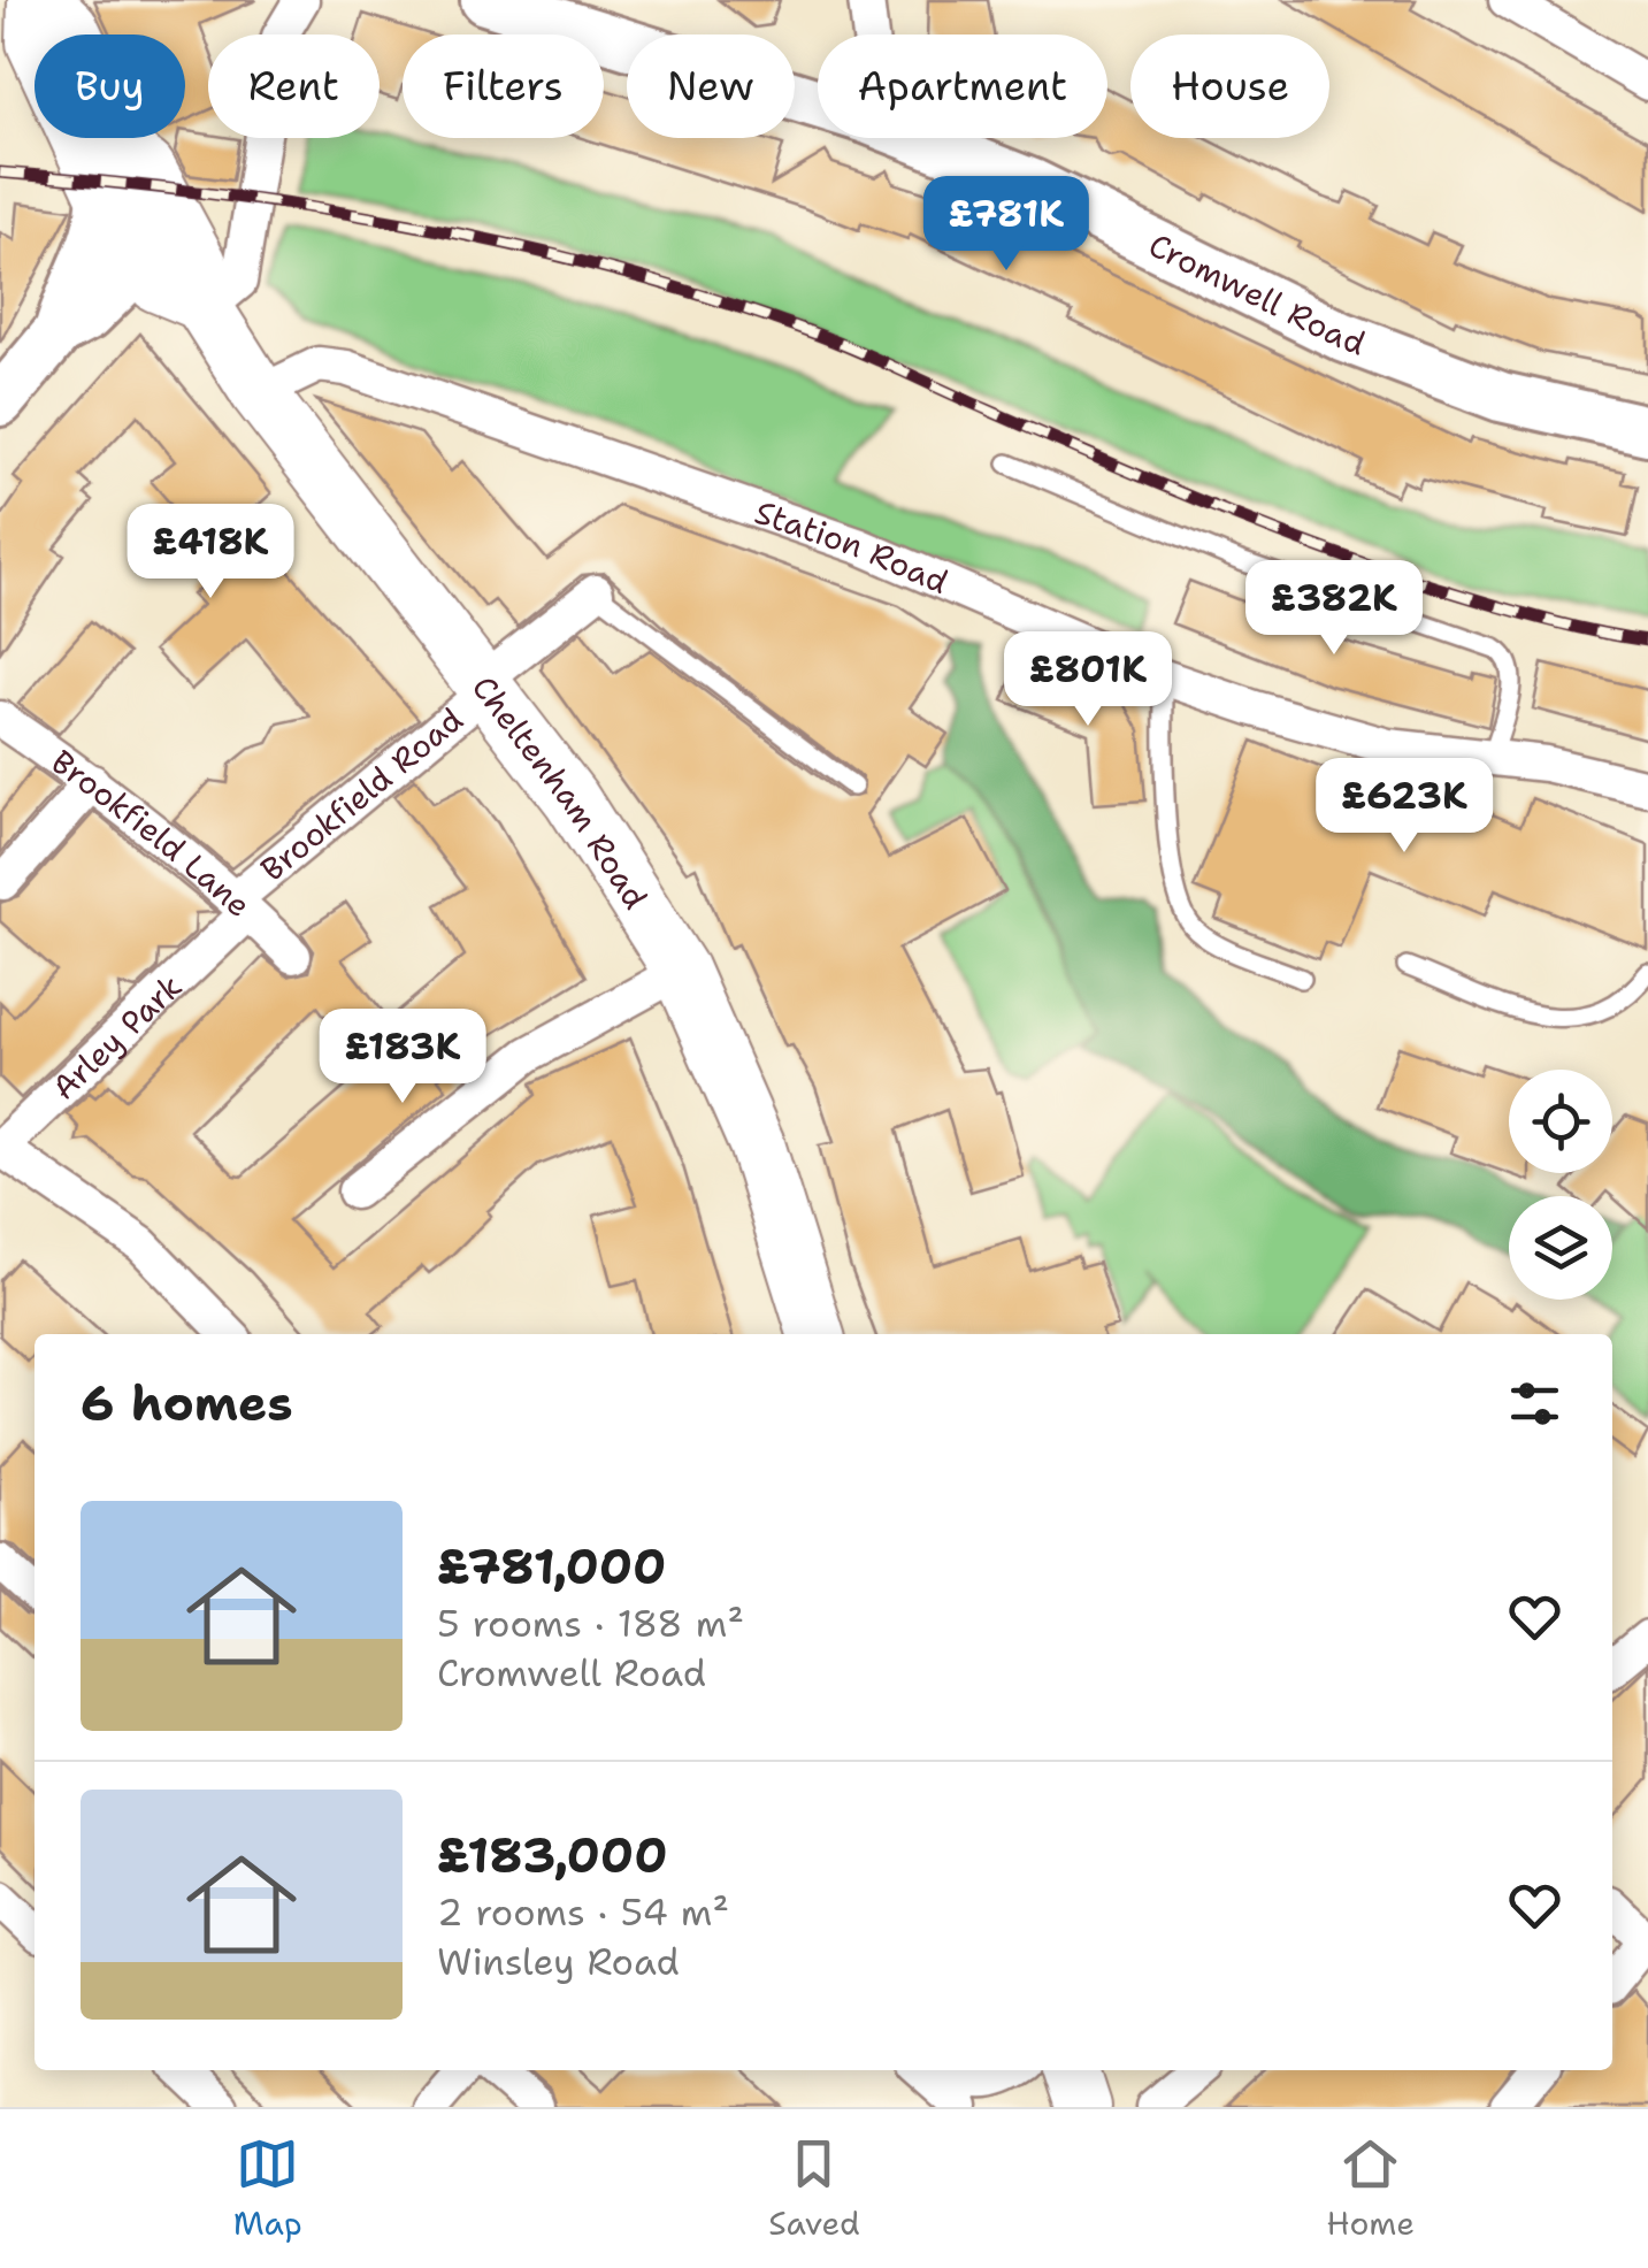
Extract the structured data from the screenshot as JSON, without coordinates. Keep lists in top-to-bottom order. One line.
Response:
{"streets":{"main road":["Cheltenham Road"],"street":["Cromwell Road","Station Road","Brookfield Road","Brookfield Lane","Arley Park"]},"crossings":[["Station Road","Cheltenham Road"],["Cheltenham Road","Brookfield Road"],["Brookfield Road","Brookfield Lane"],["Brookfield Road","Arley Park"],["Brookfield Lane","Arley Park"]],"page":{"chip":["Buy","Rent","Filters","New","Apartment","House"],"price":["£781K","£418K","£382K","£801K","£623K","£183K"],"heading":"6 homes","list":[{"name":"£781,000","note":"5 rooms · 188 m² · Cromwell Road"},{"name":"£183,000","note":"2 rooms · 54 m² · Winsley Road"}],"tabs":["Map","Saved","Home"]}}
